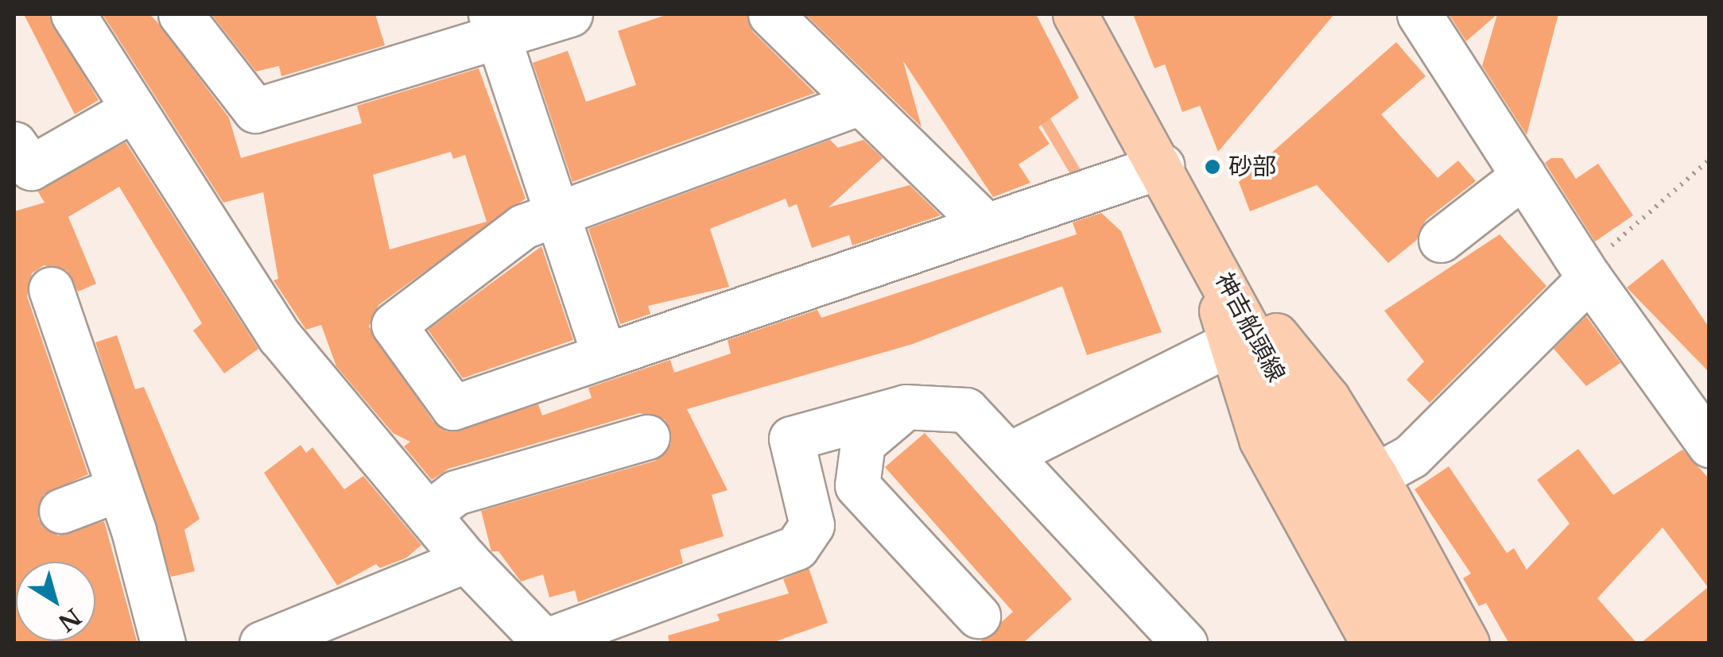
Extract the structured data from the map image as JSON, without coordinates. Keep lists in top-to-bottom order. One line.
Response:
{"streets":{"main road":["神吉船頭線"]},"places":["砂部"],"north":"bottom right"}
